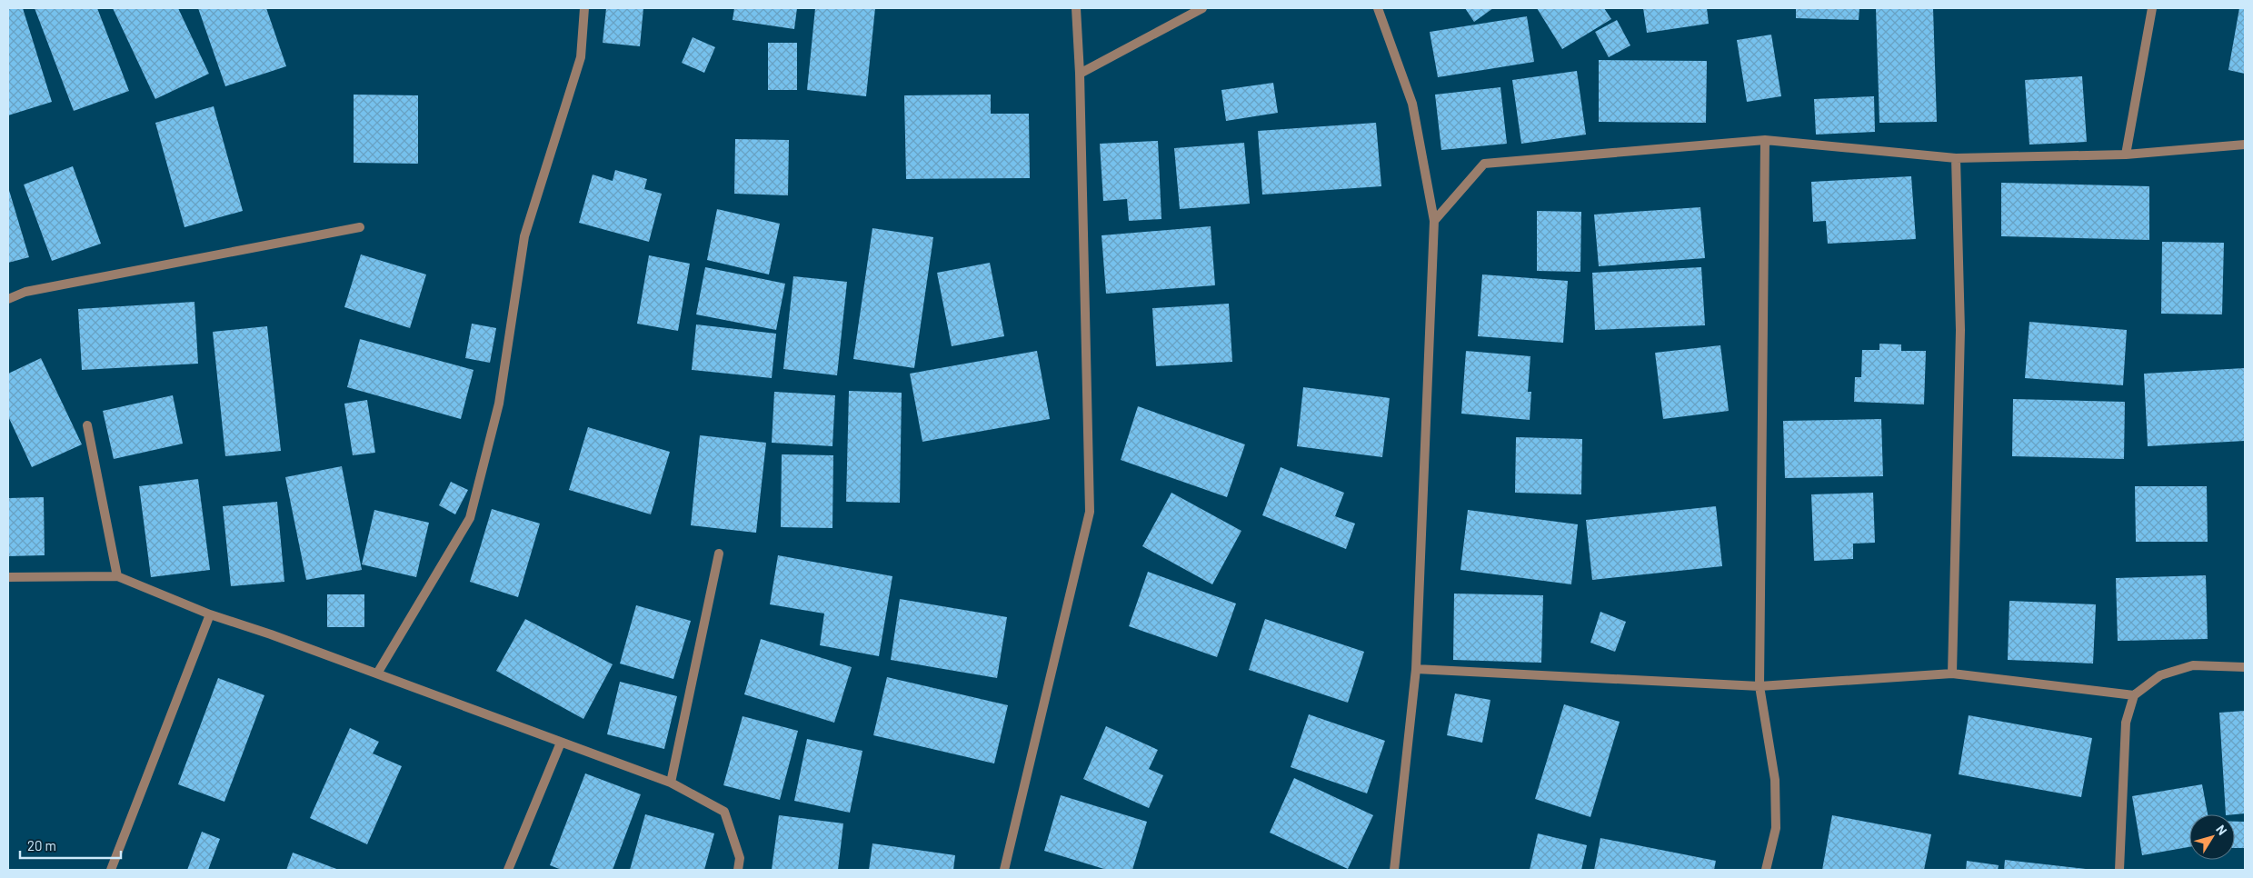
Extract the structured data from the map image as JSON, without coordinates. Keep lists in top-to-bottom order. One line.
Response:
{"scale_bar":"20 m","north":"top right"}
